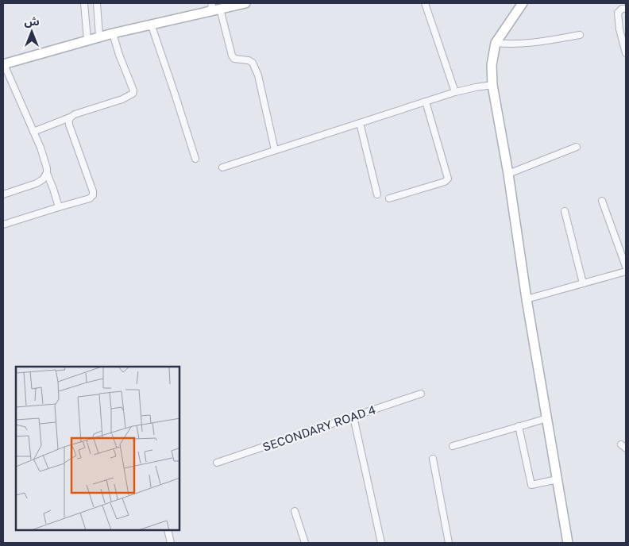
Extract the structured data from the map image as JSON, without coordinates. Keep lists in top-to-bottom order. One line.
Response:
{"streets":{"street":["SECONDARY ROAD 4"]},"north":"top"}
